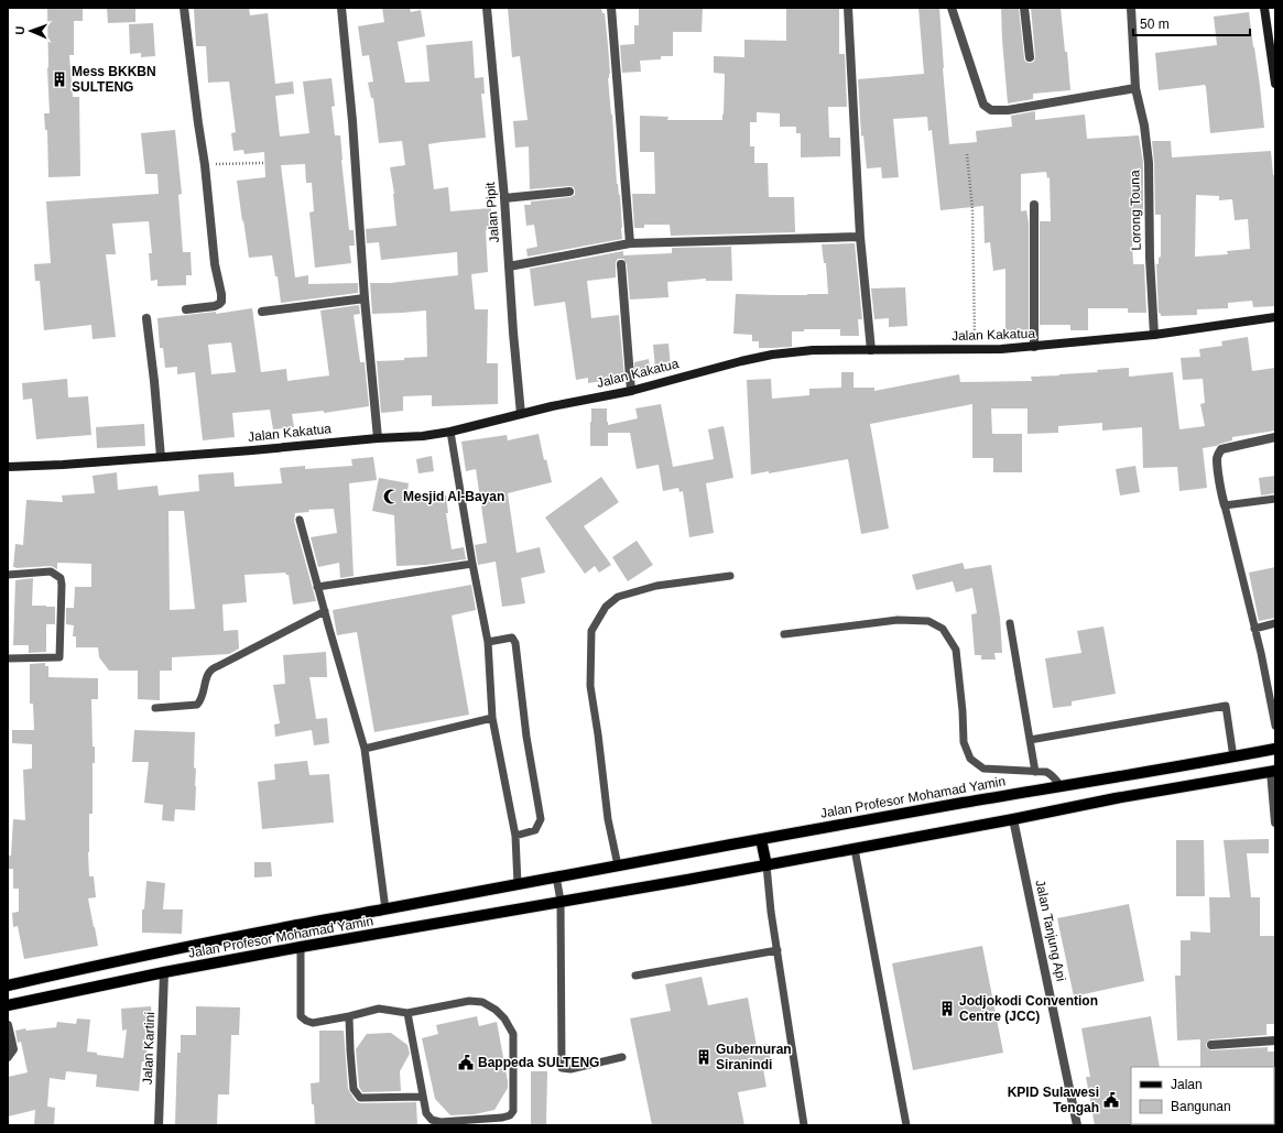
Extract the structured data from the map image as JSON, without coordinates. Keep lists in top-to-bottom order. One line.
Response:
{"streets":{"main road":["Jalan Profesor Mohamad Yamin"],"street":["Lorong Touna","Jalan Pipit","Jalan Kakatua","Jalan Tanjung Api","Jalan Kartini"]},"crossings":[["Lorong Touna","Jalan Kakatua"],["Jalan Pipit","Jalan Kakatua"],["Jalan Profesor Mohamad Yamin","Jalan Tanjung Api"],["Jalan Profesor Mohamad Yamin","Jalan Kartini"]],"places":{"building":["Mess BKKBN SULTENG","Jodjokodi Convention Centre (JCC)","Gubernuran Siranindi"],"mosque":["Mesjid Al-Bayan"],"public building":["Bappeda SULTENG","KPID Sulawesi Tengah"]},"legend":["Jalan","Bangunan"],"scale_bar":"50 m","north":"left"}
